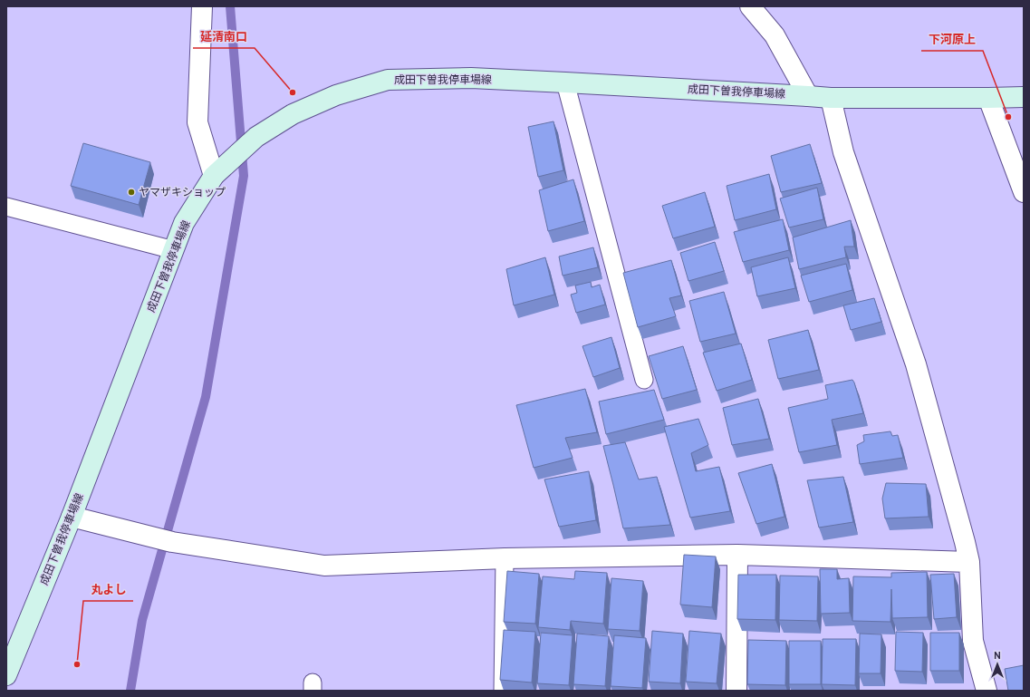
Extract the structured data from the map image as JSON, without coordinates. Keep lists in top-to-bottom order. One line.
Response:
{"streets":{"main road":["成田下曽我停車場線"]},"places":["延清南口","下河原上","ヤマザキショップ","丸よし"],"north":"top"}
